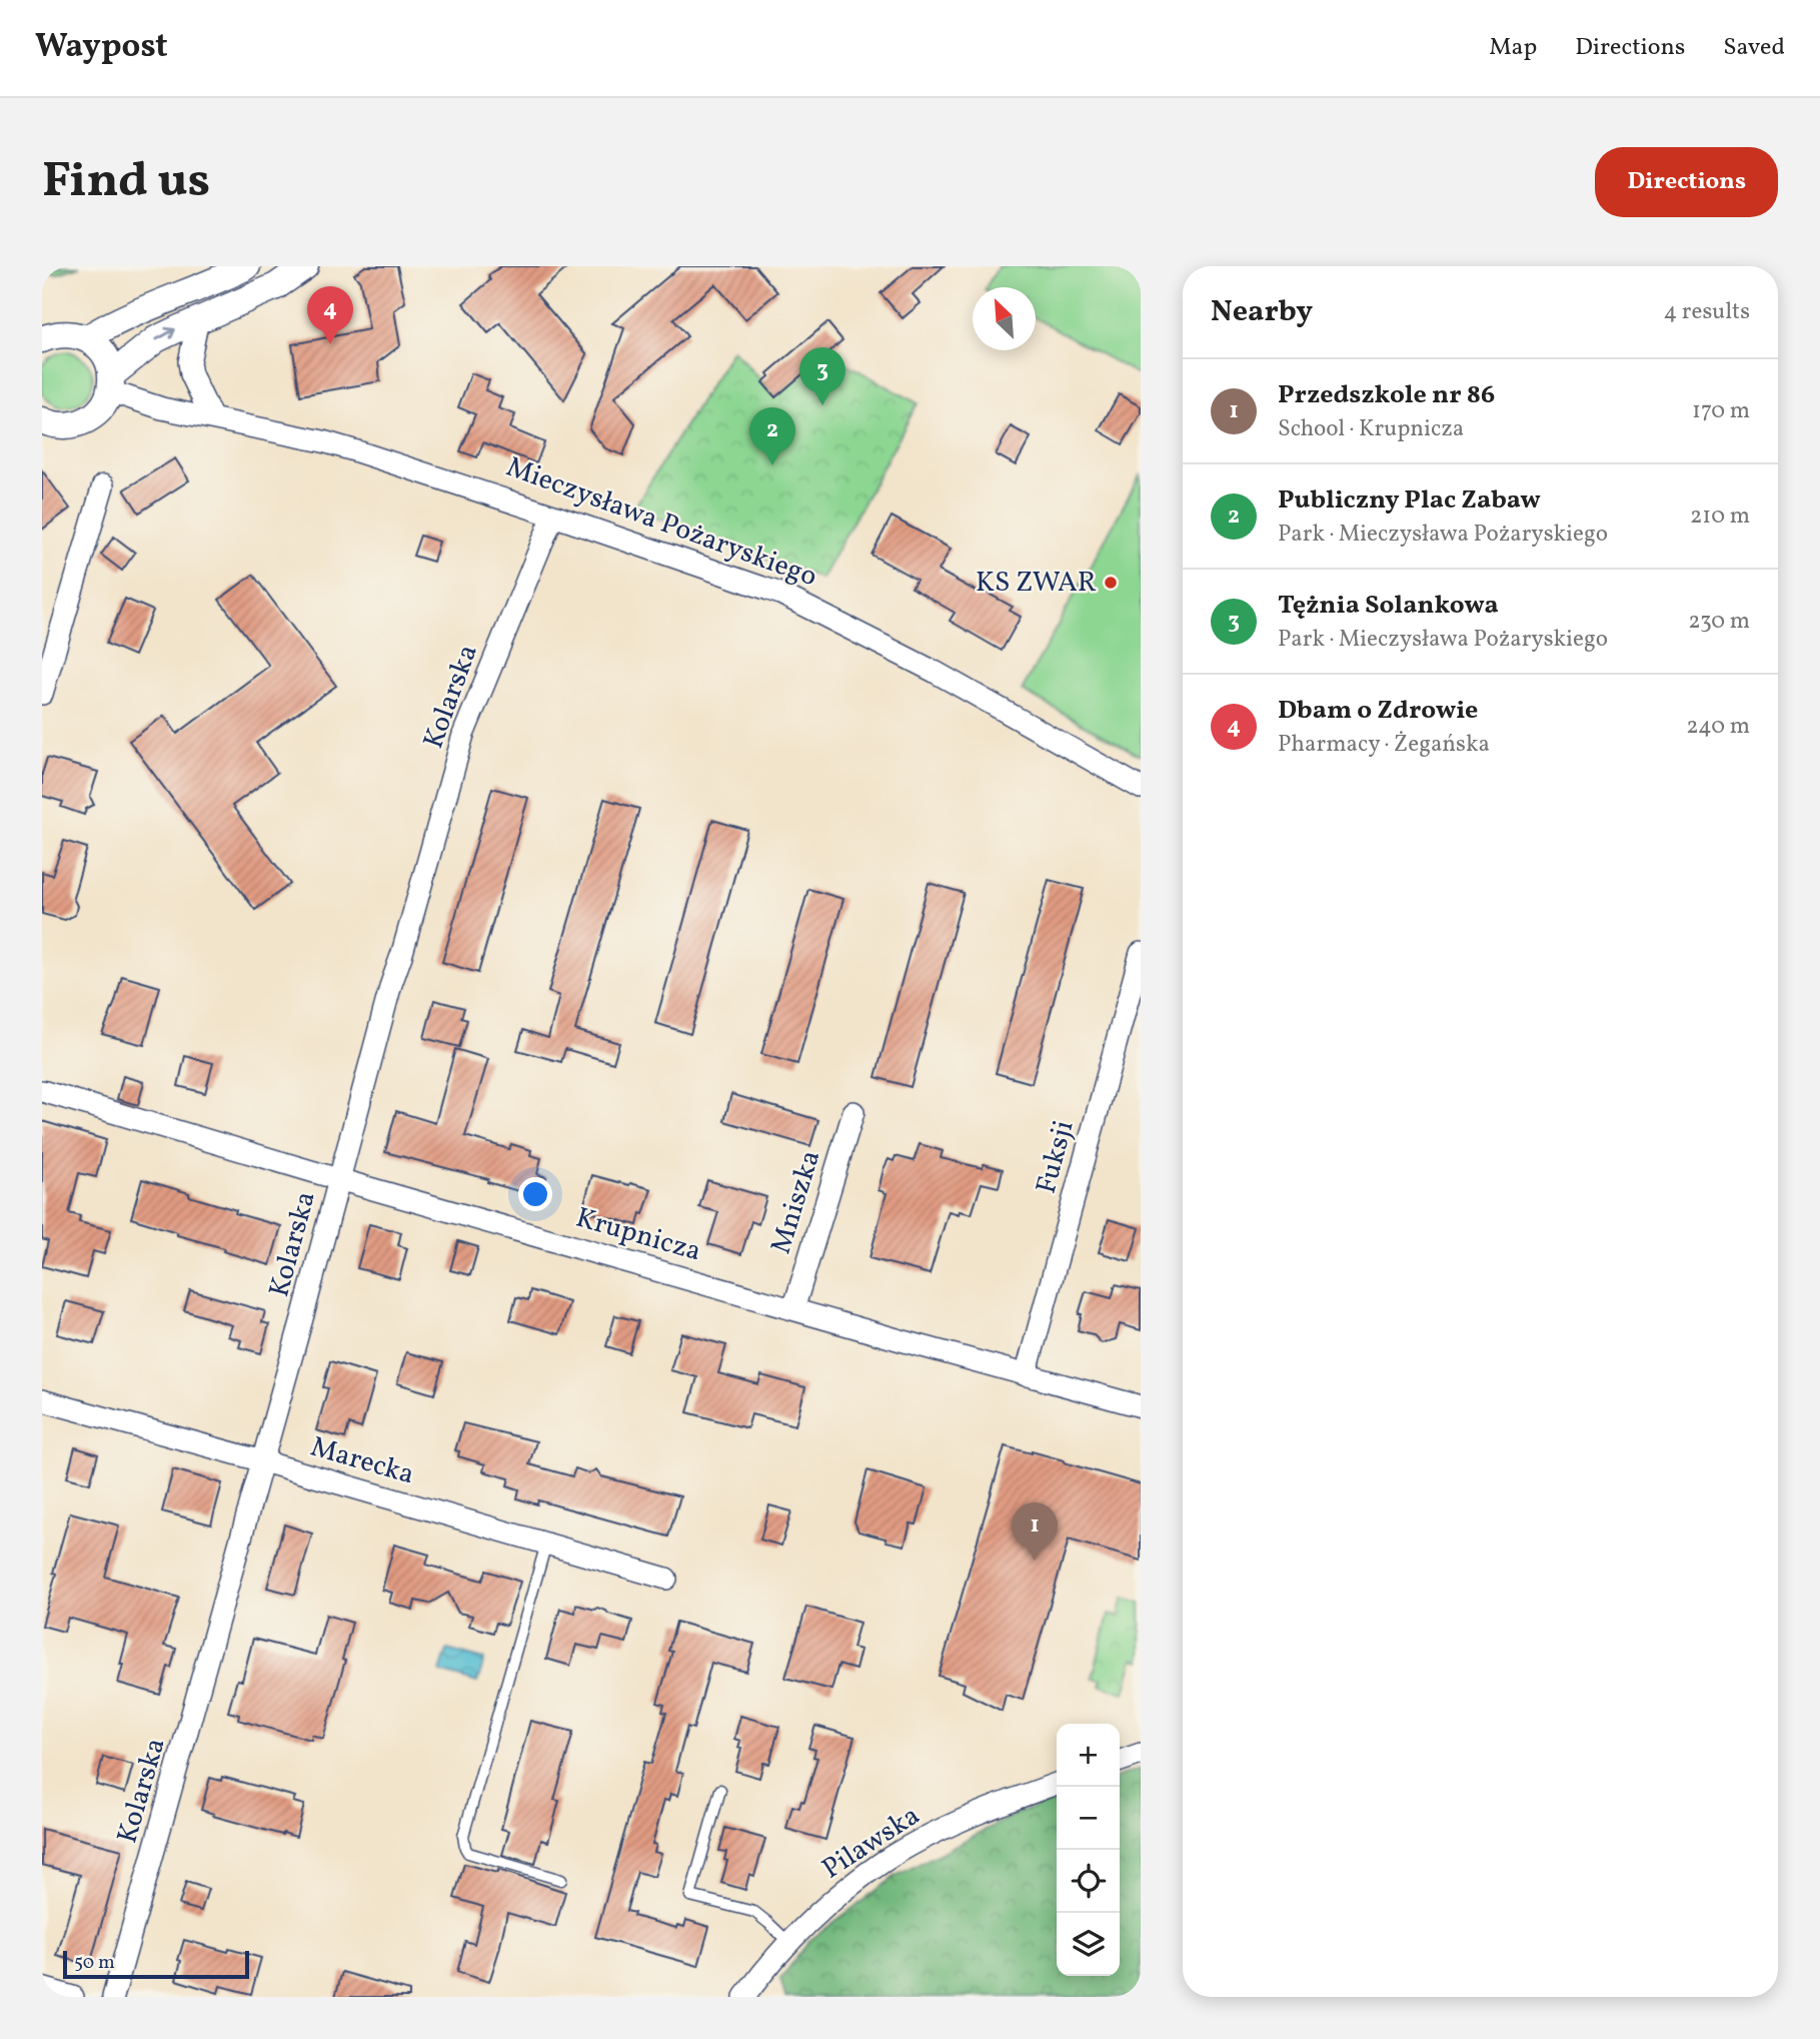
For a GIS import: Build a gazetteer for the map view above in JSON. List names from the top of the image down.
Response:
{
  "streets": {
    "street": [
      "Mieczysława Pożaryskiego",
      "Kolarska",
      "Fuksji",
      "Mniszka",
      "Krupnicza",
      "Marecka",
      "Pilawska"
    ]
  },
  "crossings": [
    ["Mieczysława Pożaryskiego", "Kolarska"],
    ["Kolarska", "Krupnicza"],
    ["Kolarska", "Marecka"],
    ["Fuksji", "Krupnicza"],
    ["Mniszka", "Krupnicza"]
  ],
  "places": ["KS ZWAR"],
  "scale_bar": "50 m",
  "north": "top left",
  "page": {
    "header": "Waypost",
    "nav": ["Map", "Directions", "Saved"],
    "buttons": "Directions",
    "title": "Find us",
    "heading": ["Nearby", "4 results"],
    "pins": [
      "4",
      "3",
      "2",
      "1"
    ],
    "list": [
      {
        "mark": "1",
        "name": "Przedszkole nr 86",
        "note": "School · Krupnicza",
        "value": "170 m"
      },
      {
        "mark": "2",
        "name": "Publiczny Plac Zabaw",
        "note": "Park · Mieczysława Pożaryskiego",
        "value": "210 m"
      },
      {
        "mark": "3",
        "name": "Tężnia Solankowa",
        "note": "Park · Mieczysława Pożaryskiego",
        "value": "230 m"
      },
      {
        "mark": "4",
        "name": "Dbam o Zdrowie",
        "note": "Pharmacy · Żegańska",
        "value": "240 m"
      }
    ],
    "map_buttons": ["+", "−"],
    "scale": "50 m"
  }
}
